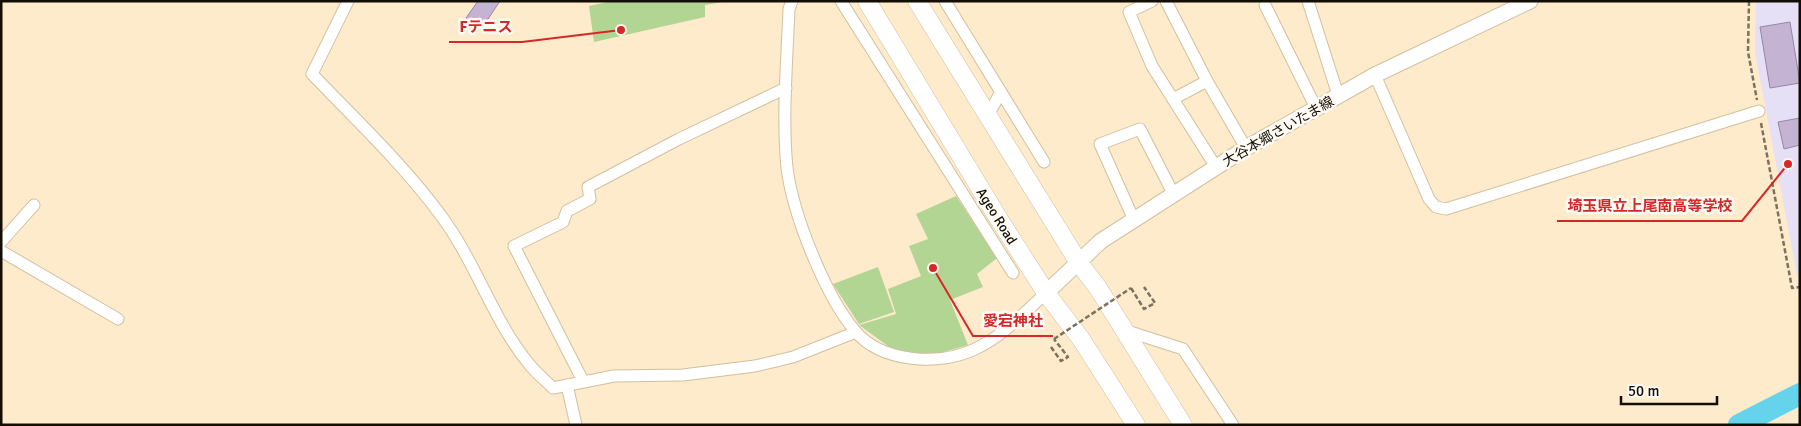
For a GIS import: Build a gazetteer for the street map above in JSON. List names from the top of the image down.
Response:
{
  "streets": {
    "highway": ["Ageo Road"],
    "main road": ["大谷本郷さいたま線"]
  },
  "crossings": [
    ["大谷本郷さいたま線", "Ageo Road"]
  ],
  "places": ["Fテニス", "埼玉県立上尾南高等学校", "愛宕神社"],
  "scale_bar": "50 m"
}
